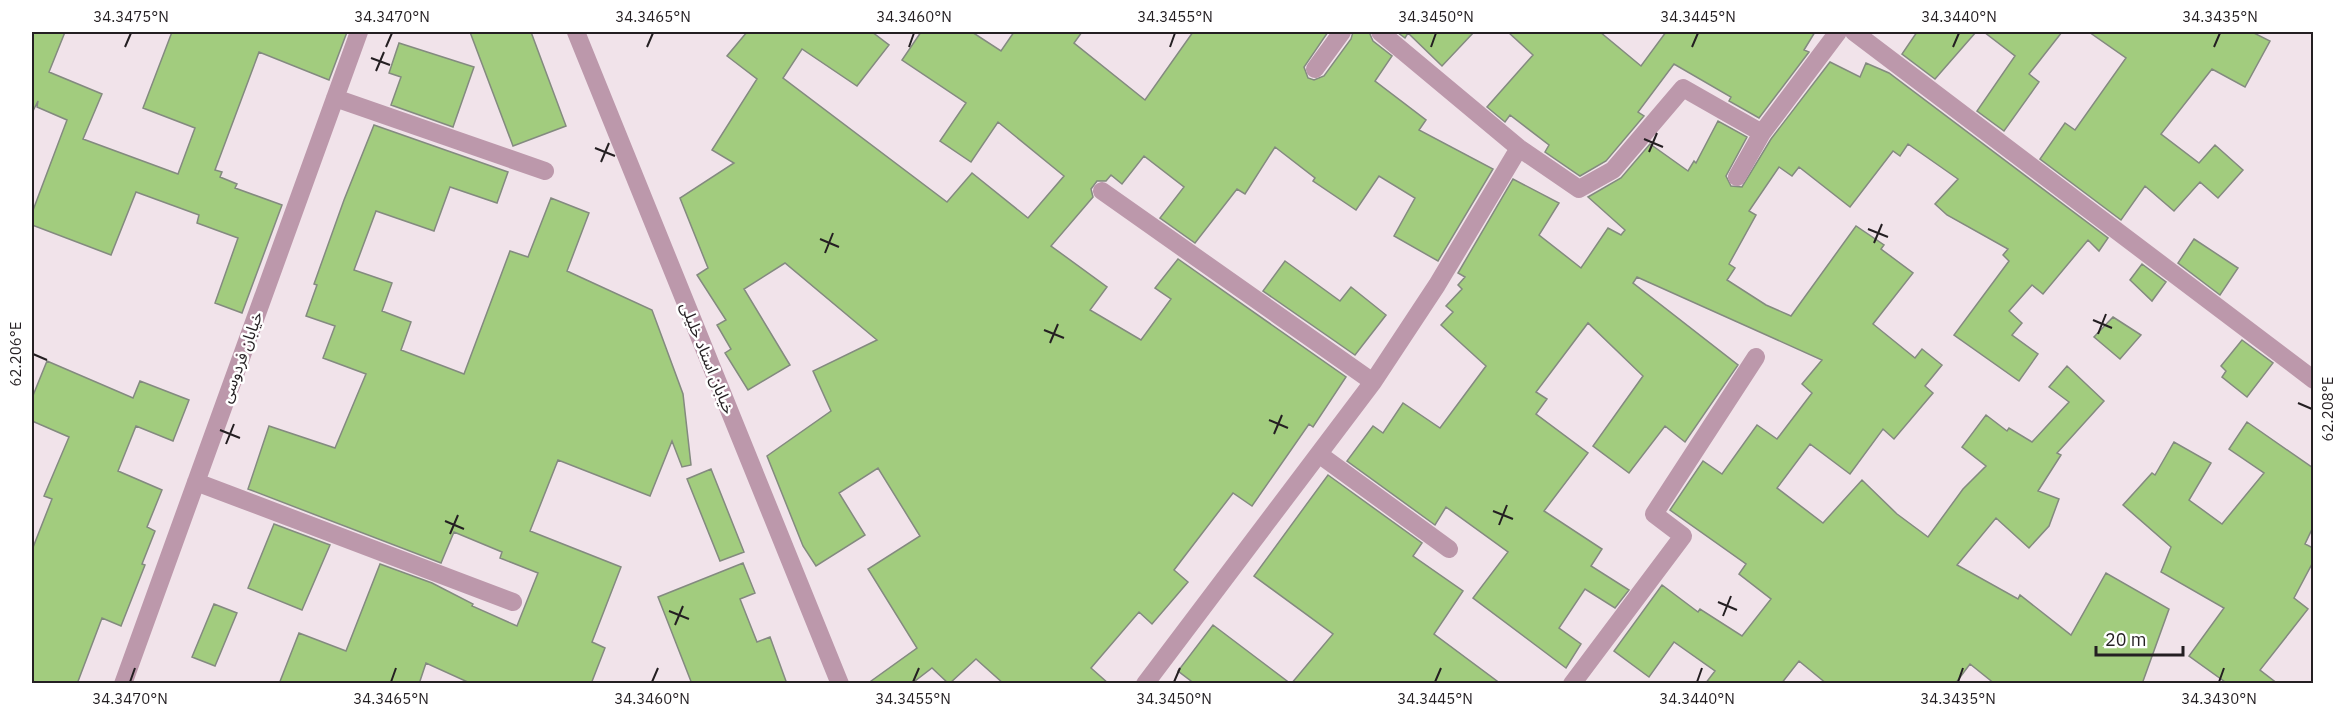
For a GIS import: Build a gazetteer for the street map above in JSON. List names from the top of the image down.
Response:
{
  "streets": {
    "street": ["خیابان فردوسی", "خیابان استاد خلیلی"]
  },
  "scale_bar": "20 m",
  "coordinates": [
    "34.3475°N",
    "34.3470°N",
    "34.3465°N",
    "34.3460°N",
    "34.3455°N",
    "34.3450°N",
    "34.3445°N",
    "34.3440°N",
    "34.3435°N",
    "62.206°E",
    "62.208°E",
    "34.3430°N"
  ]
}
